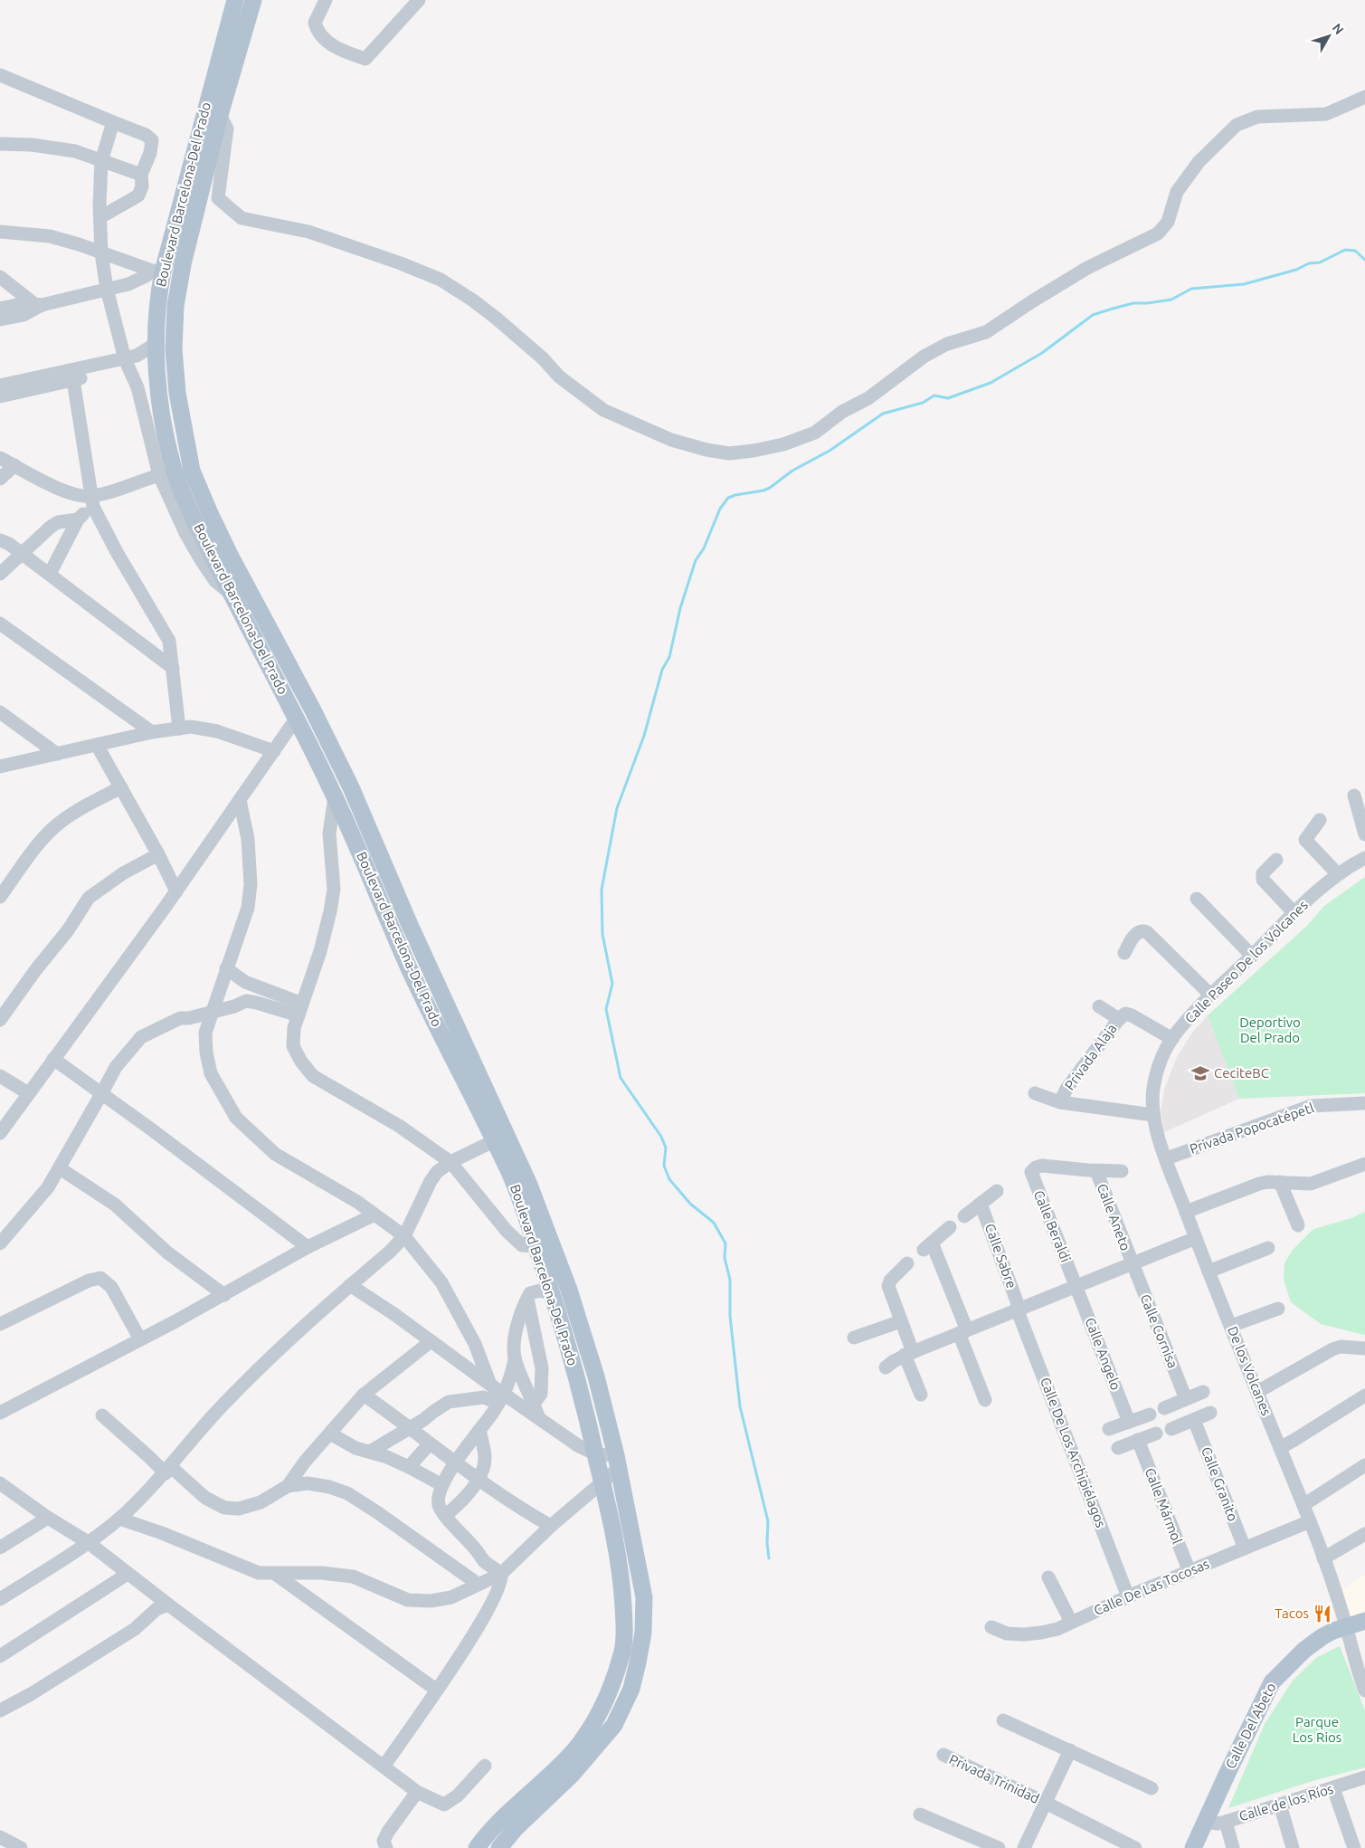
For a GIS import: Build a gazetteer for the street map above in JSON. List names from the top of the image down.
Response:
{
  "streets": {
    "main road": ["Boulevard Barcelona-Del Prado", "Calle Del Abeto"],
    "street": [
      "Calle Paseo De los Volcanes",
      "Privada Alaja",
      "Privada Popocatépetl",
      "Calle Aneto",
      "Calle Beraldi",
      "Calle Sabre",
      "Calle Cornisa",
      "Calle Angelo",
      "De los Volcanes",
      "Calle De Los Archipiélagos",
      "Calle Granito",
      "Calle Mármol",
      "Calle De Las Tocosas",
      "Privada Trinidad",
      "Calle de los Ríos"
    ]
  },
  "crossings": [
    ["Calle Paseo De los Volcanes", "De los Volcanes"],
    ["Privada Popocatépetl", "De los Volcanes"],
    ["Calle Aneto", "Calle Beraldi"],
    ["Calle Aneto", "Calle Cornisa"],
    ["Calle Beraldi", "Calle Angelo"],
    ["Calle Sabre", "Calle De Los Archipiélagos"],
    ["De los Volcanes", "Calle De Las Tocosas"],
    ["De los Volcanes", "Calle Del Abeto"],
    ["Calle De Los Archipiélagos", "Calle De Las Tocosas"],
    ["Calle Granito", "Calle De Las Tocosas"],
    ["Calle Mármol", "Calle De Las Tocosas"],
    ["Calle Del Abeto", "Calle de los Ríos"]
  ],
  "parks": ["Deportivo Del Prado", "Parque Los Rios"],
  "places": {
    "school or university": ["CeciteBC"],
    "restaurant": ["Tacos"]
  },
  "north": "top right"
}
